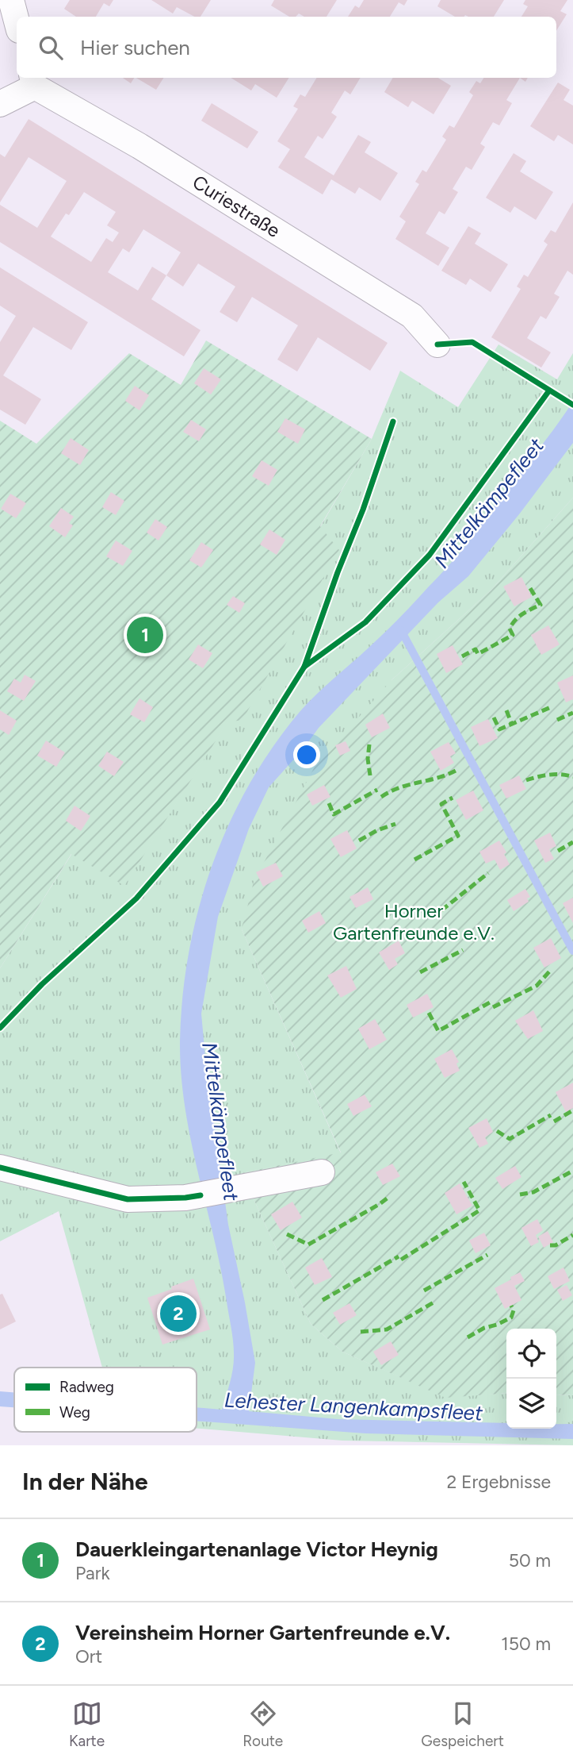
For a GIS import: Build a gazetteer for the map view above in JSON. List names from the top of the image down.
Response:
{
  "streets": {
    "street": ["Curiestraße"]
  },
  "water": ["Mittelkämpefleet", "Lehester Langenkampsfleet"],
  "parks": ["Horner Gartenfreunde e.V."],
  "legend": ["Radweg", "Weg"],
  "page": {
    "search": "Hier suchen",
    "pins": ["1", "2"],
    "heading": ["In der Nähe", "2 Ergebnisse"],
    "list": [
      {
        "mark": "1",
        "name": "Dauerkleingartenanlage Victor Heynig",
        "note": "Park",
        "value": "50 m"
      },
      {
        "mark": "2",
        "name": "Vereinsheim Horner Gartenfreunde e.V.",
        "note": "Ort",
        "value": "150 m"
      }
    ],
    "nav": ["Karte", "Route", "Gespeichert"]
  }
}
